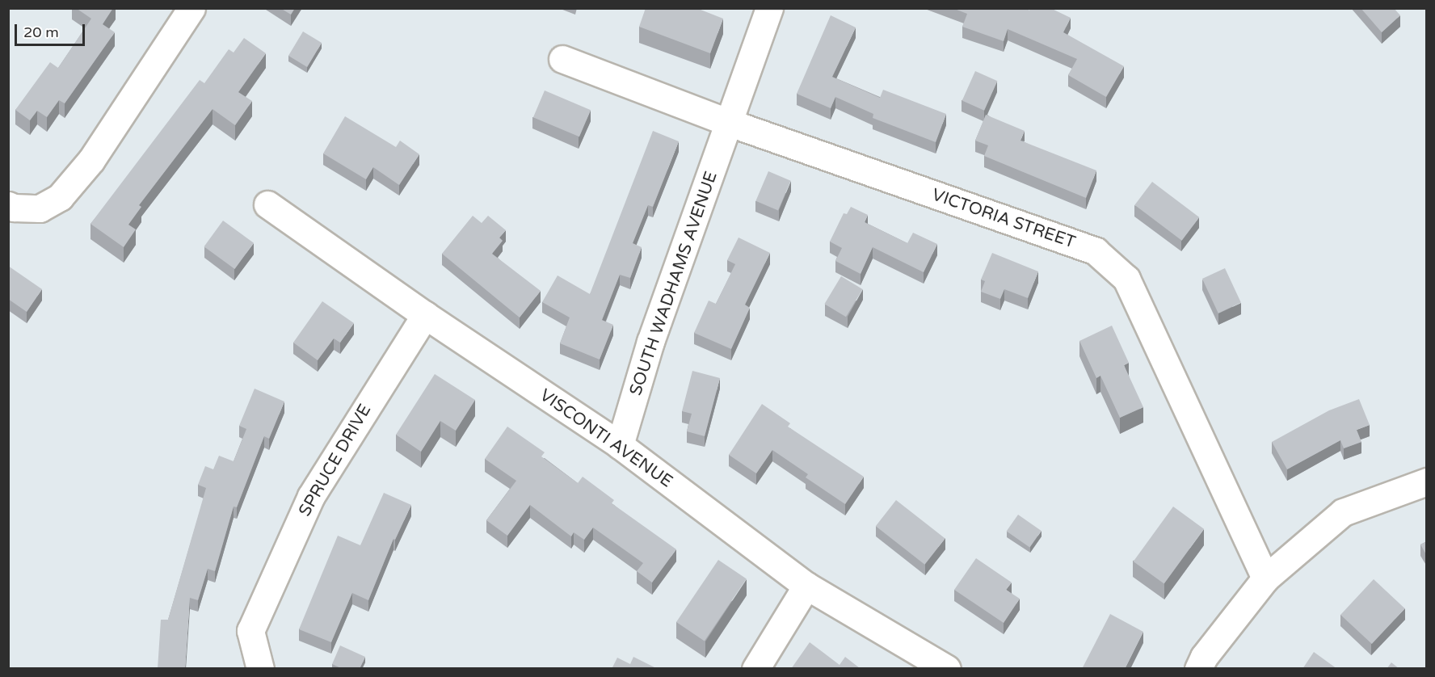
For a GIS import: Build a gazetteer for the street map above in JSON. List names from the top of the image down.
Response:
{
  "streets": {
    "street": [
      "VICTORIA STREET",
      "SOUTH WADHAMS AVENUE",
      "VISCONTI AVENUE",
      "SPRUCE DRIVE"
    ]
  },
  "crossings": [
    ["VICTORIA STREET", "SOUTH WADHAMS AVENUE"],
    ["SOUTH WADHAMS AVENUE", "VISCONTI AVENUE"],
    ["VISCONTI AVENUE", "SPRUCE DRIVE"]
  ],
  "scale_bar": "20 m"
}
